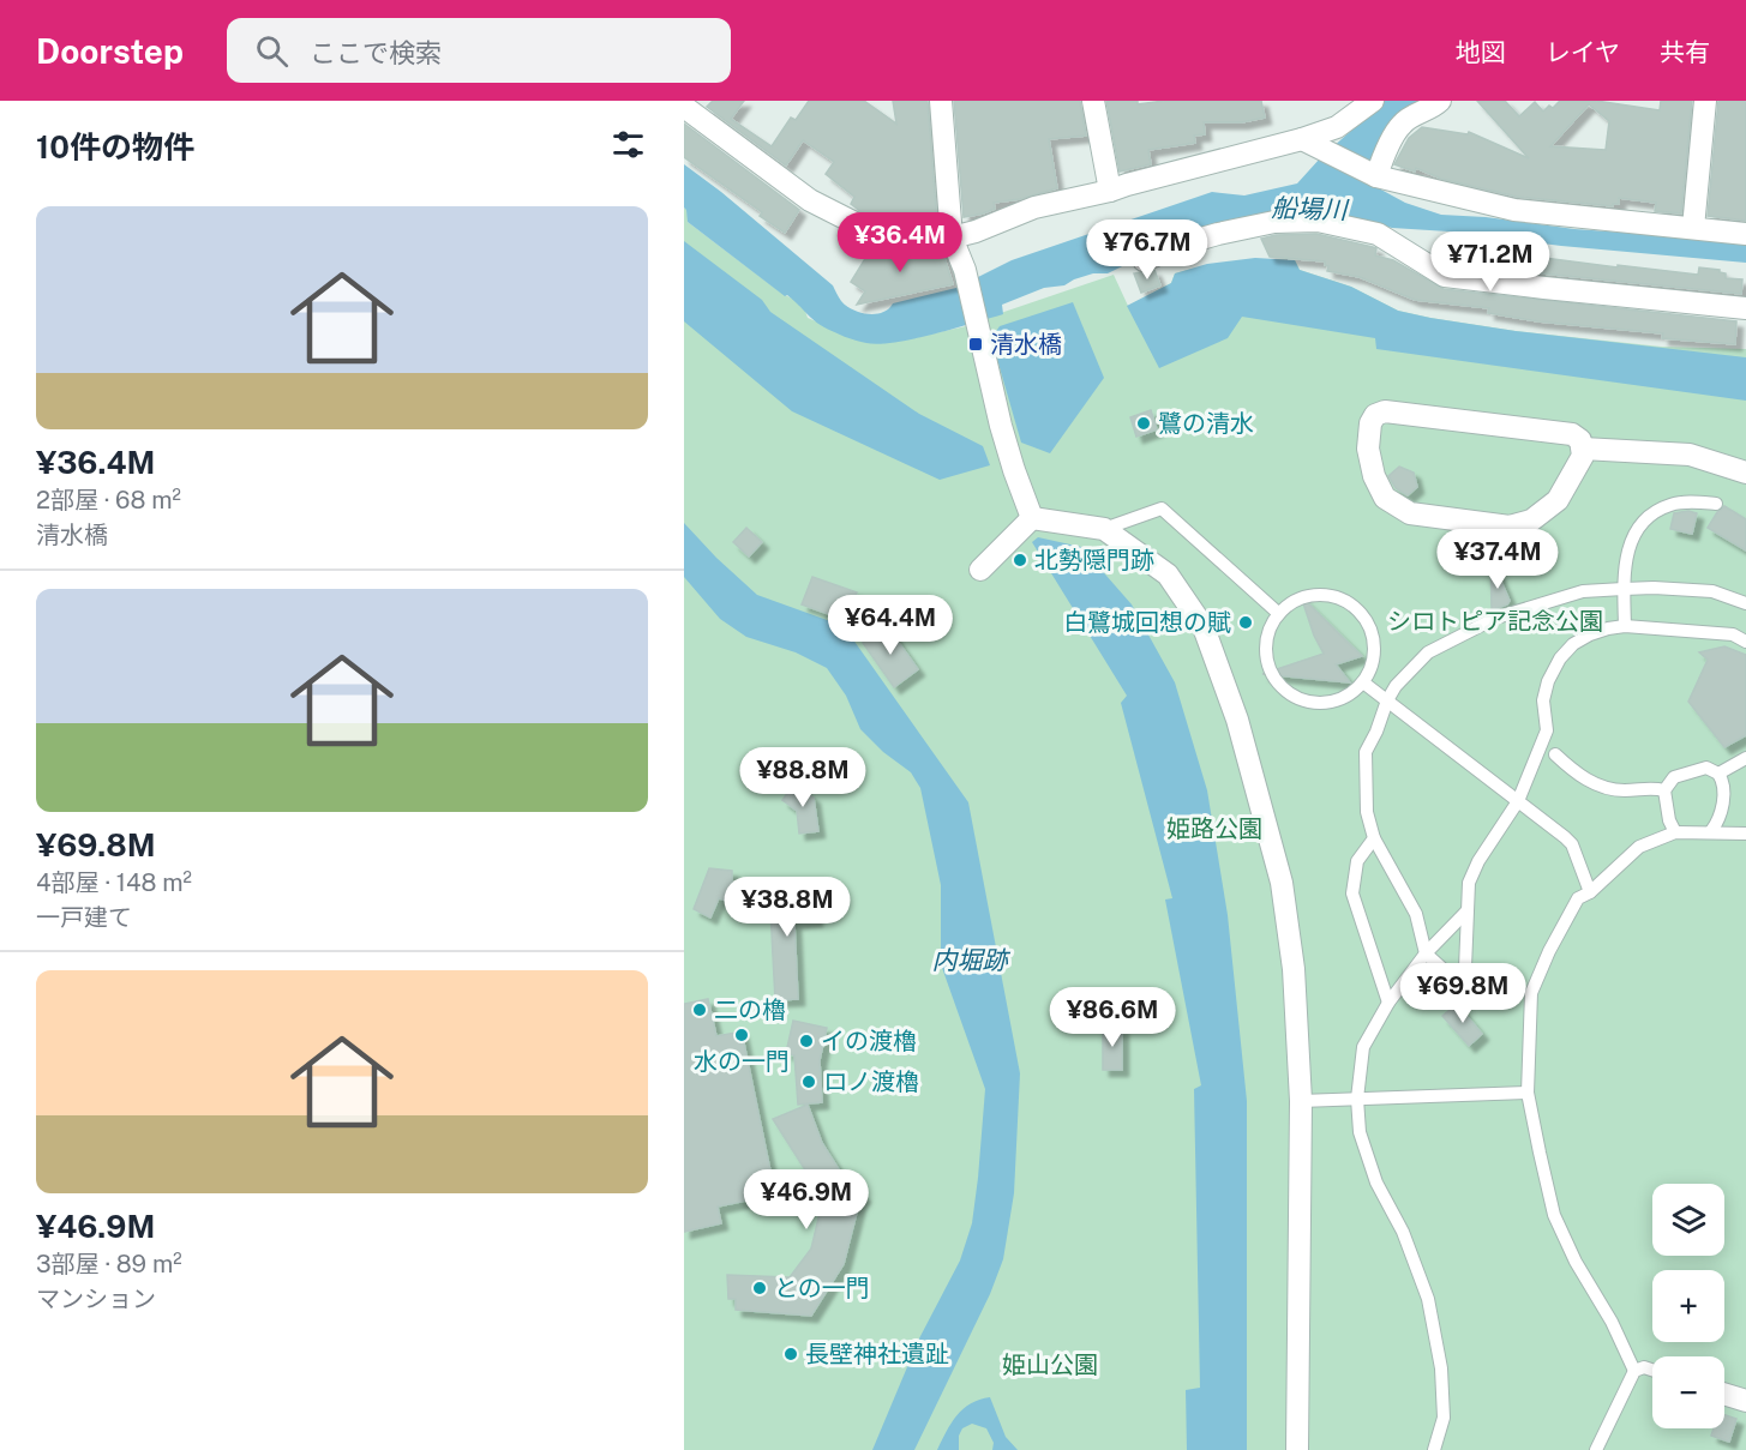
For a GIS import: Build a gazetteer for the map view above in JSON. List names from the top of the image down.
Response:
{
  "water": ["船場川", "内堀跡"],
  "parks": ["シロトピア記念公園", "姫路公園", "姫山公園"],
  "places": {
    "transit": ["清水橋"],
    "other": [
      "鷺の清水",
      "北勢隠門跡",
      "白鷺城回想の賦",
      "二の櫓",
      "水の一門",
      "イの渡櫓",
      "ロノ渡櫓",
      "との一門",
      "長壁神社遺趾"
    ]
  },
  "page": {
    "header": "Doorstep",
    "search": "ここで検索",
    "nav": ["地図", "レイヤ", "共有"],
    "heading": "10件の物件",
    "list": [
      {
        "name": "¥36.4M",
        "note": "2部屋 · 68 m² · 清水橋"
      },
      {
        "name": "¥69.8M",
        "note": "4部屋 · 148 m² · 一戸建て"
      },
      {
        "name": "¥46.9M",
        "note": "3部屋 · 89 m² · マンション"
      }
    ],
    "price": [
      "¥36.4M",
      "¥76.7M",
      "¥71.2M",
      "¥37.4M",
      "¥64.4M",
      "¥88.8M",
      "¥38.8M",
      "¥69.8M",
      "¥86.6M",
      "¥46.9M"
    ],
    "map_buttons": ["+", "−"]
  }
}
